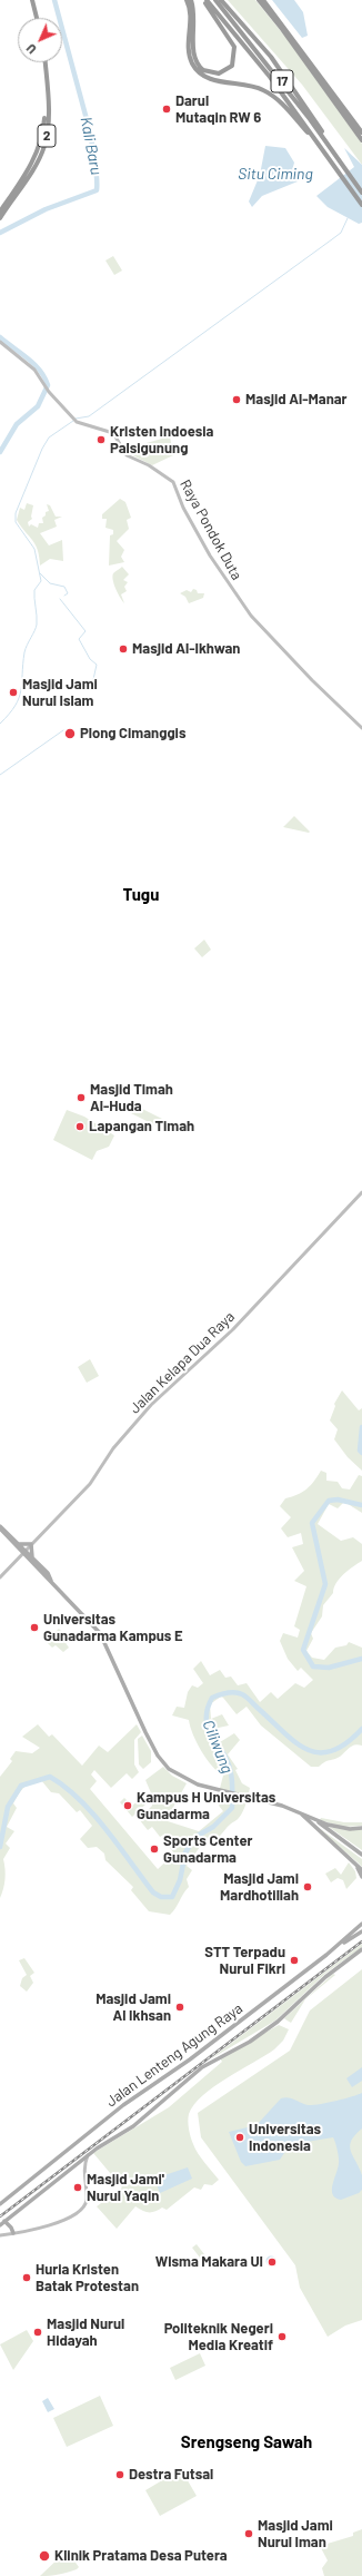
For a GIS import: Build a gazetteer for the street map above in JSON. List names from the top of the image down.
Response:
{
  "streets": {
    "highway": ["17", "2"],
    "main road": ["Raya Pondok Duta", "Jalan Kelapa Dua Raya", "Jalan Lenteng Agung Raya"]
  },
  "districts": ["Tugu", "Srengseng Sawah"],
  "water": ["Kali Baru", "Situ Ciming", "Ciliwung"],
  "places": [
    "Darul Mutaqin RW 6",
    "Masjid Al-Manar",
    "Kristen Indoesia Palsigunung",
    "Masjid Al-Ikhwan",
    "Masjid Jami Nurul Islam",
    "Plong Cimanggis",
    "Masjid Timah Al-Huda",
    "Lapangan Timah",
    "Universitas Gunadarma Kampus E",
    "Kampus H Universitas Gunadarma",
    "Sports Center Gunadarma",
    "Masjid Jami Mardhotillah",
    "STT Terpadu Nurul Fikri",
    "Masjid Jami Al Ikhsan",
    "Universitas Indonesia",
    "Masjid Jami' Nurul Yaqin",
    "Wisma Makara UI",
    "Huria Kristen Batak Protestan",
    "Masjid Nurul Hidayah",
    "Politeknik Negeri Media Kreatif",
    "Destra Futsal",
    "Masjid Jami Nurul Iman",
    "Klinik Pratama Desa Putera"
  ],
  "north": "bottom left"
}
